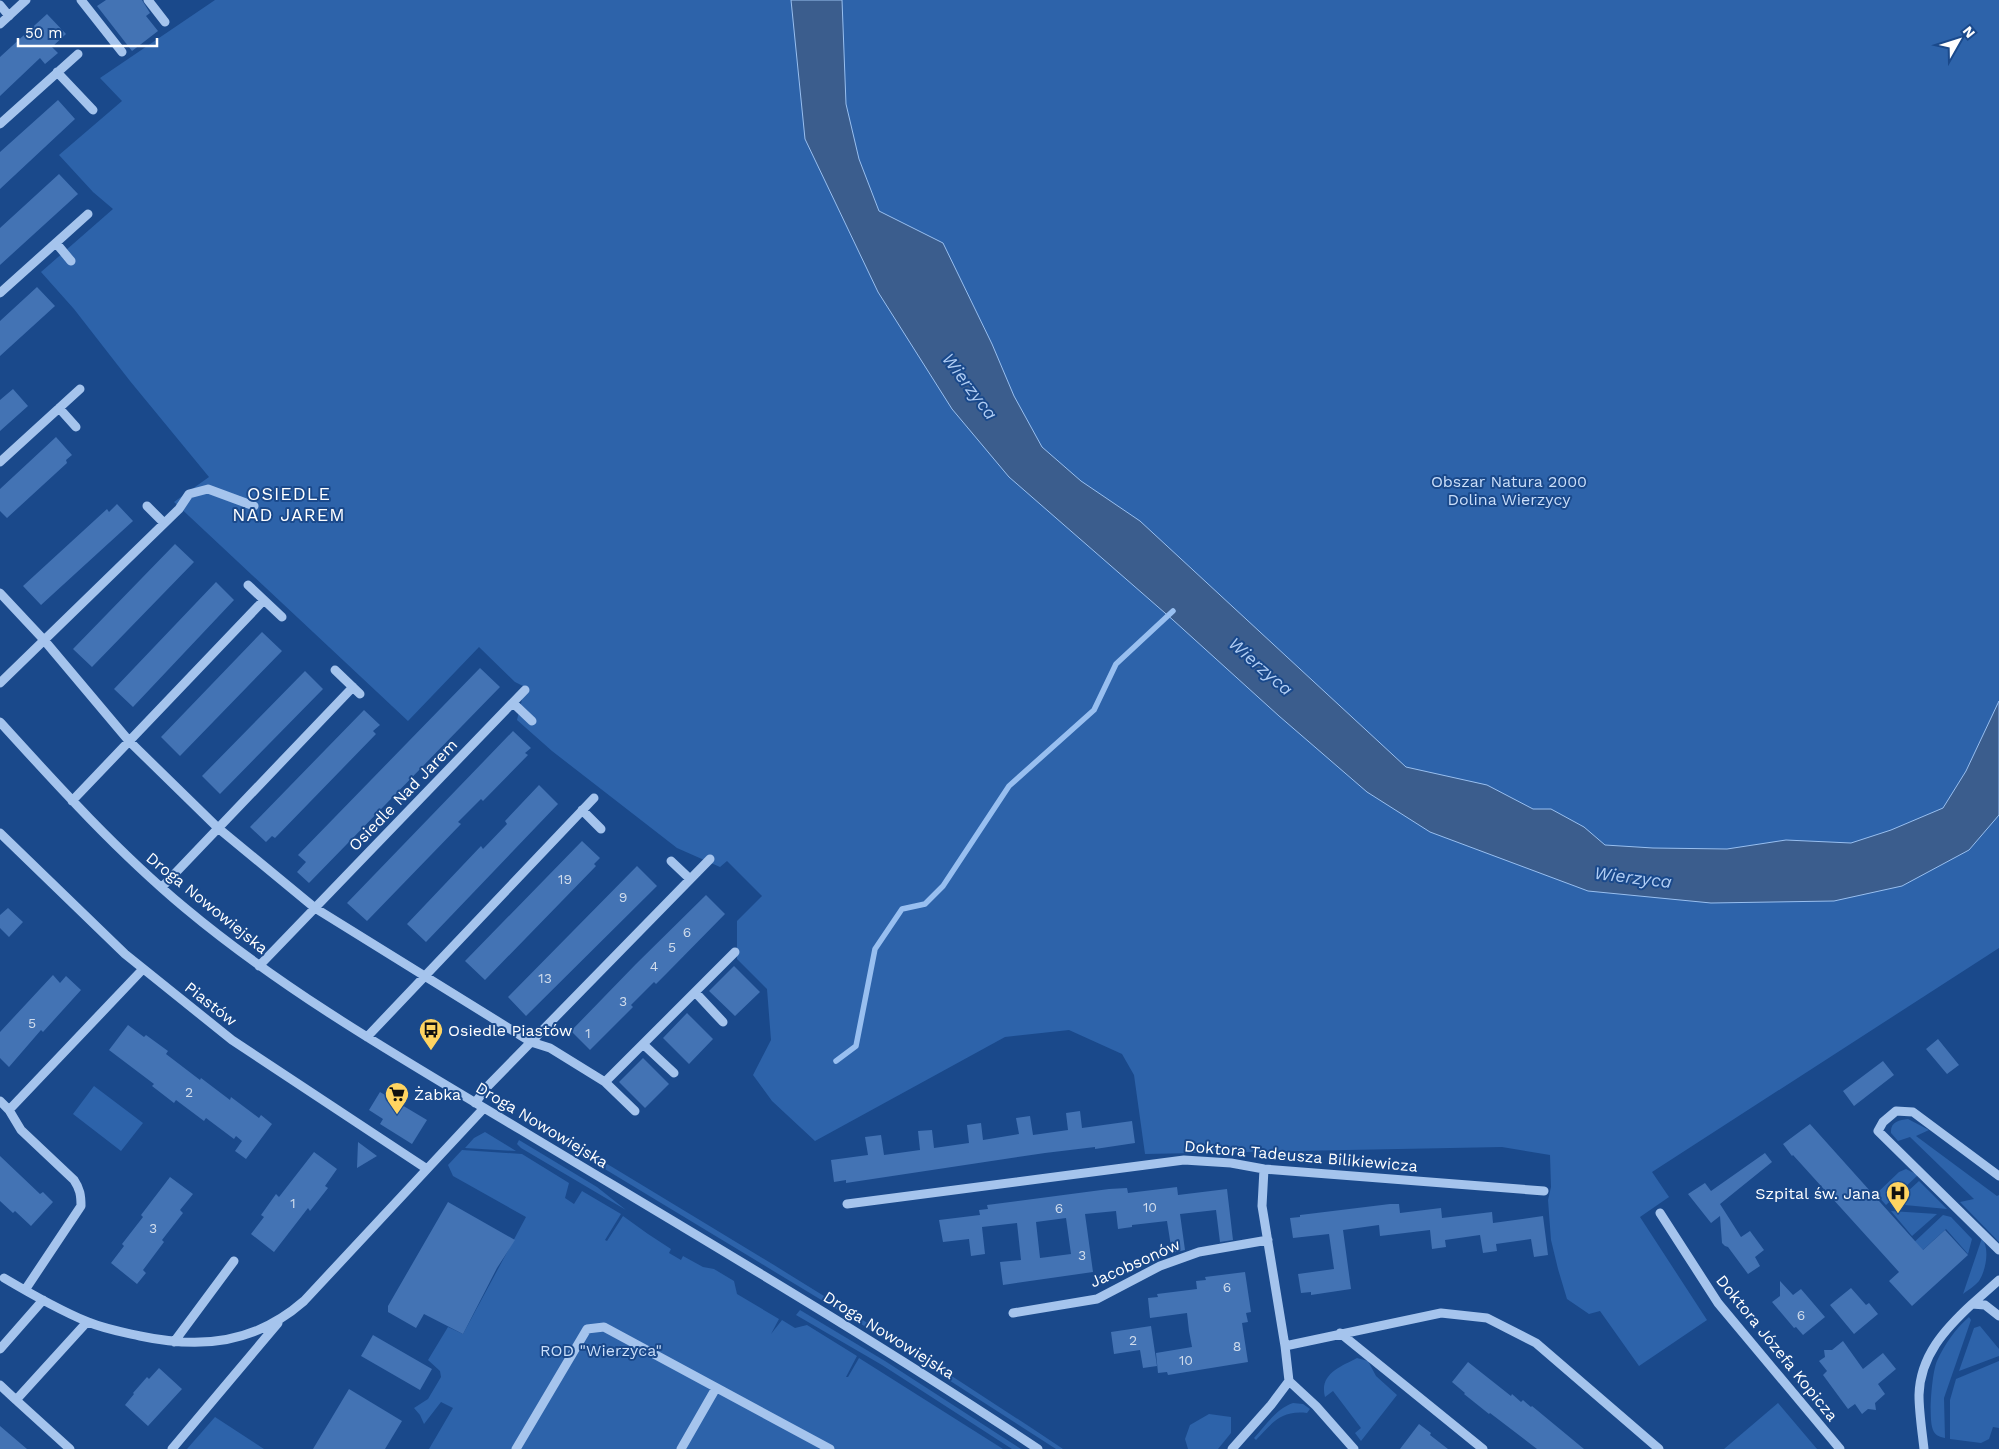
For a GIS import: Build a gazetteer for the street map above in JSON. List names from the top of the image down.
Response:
{
  "streets": {
    "street": [
      "Osiedle Nad Jarem",
      "Droga Nowowiejska",
      "Piastów",
      "Doktora Tadeusza Bilikiewicza",
      "Jacobsonów",
      "Doktora Józefa Kopicza"
    ]
  },
  "crossings": [
    ["Osiedle Nad Jarem", "Droga Nowowiejska"]
  ],
  "districts": ["OSIEDLE NAD JAREM"],
  "water": ["Wierzyca"],
  "parks": ["Obszar Natura 2000 Dolina Wierzycy", "ROD \"Wierzyca\""],
  "places": {
    "bus stop": ["Osiedle Piastów"],
    "supermarket": ["Żabka"],
    "hospital": ["Szpital św. Jana"]
  },
  "house_numbers": [
    "19",
    "9",
    "6",
    "5",
    "4",
    "13",
    "3",
    "5",
    "1",
    "2",
    "1",
    "10",
    "6",
    "3",
    "3",
    "6",
    "6",
    "2",
    "8",
    "10"
  ],
  "scale_bar": "50 m",
  "north": "top right"
}
